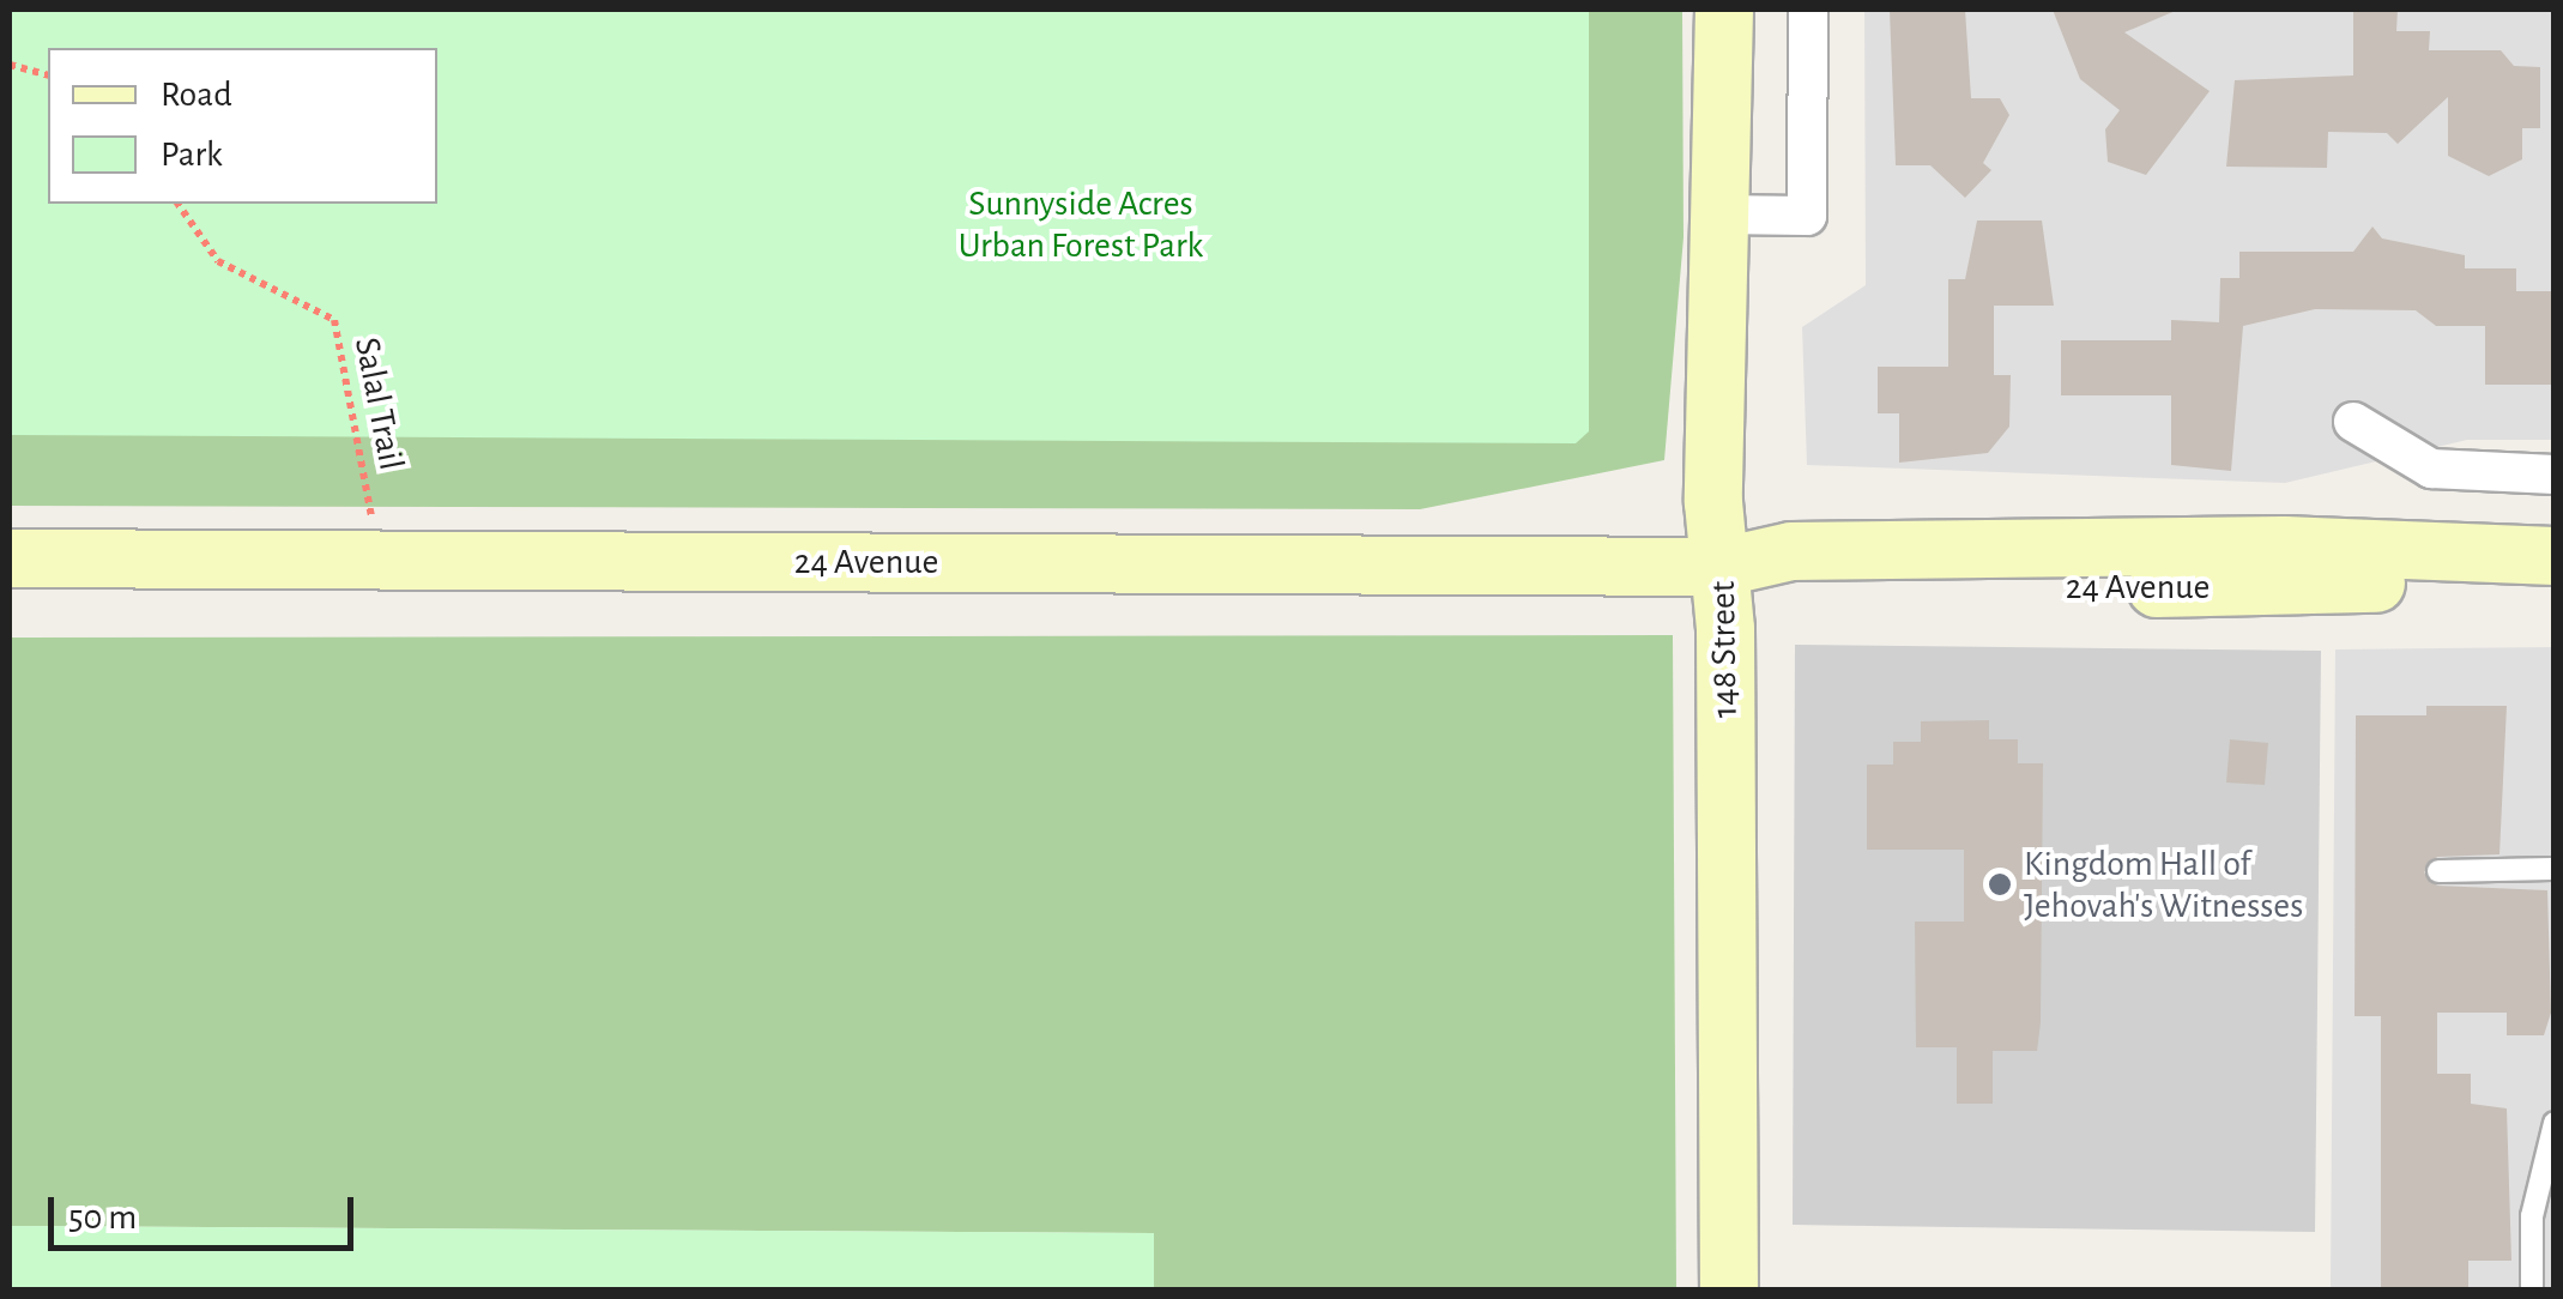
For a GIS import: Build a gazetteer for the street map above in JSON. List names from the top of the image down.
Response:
{
  "streets": {
    "main road": ["24 Avenue", "148 Street"],
    "path": ["Salal Trail"]
  },
  "crossings": [
    ["Salal Trail", "24 Avenue"],
    ["24 Avenue", "148 Street"]
  ],
  "parks": ["Sunnyside Acres Urban Forest Park"],
  "places": ["Kingdom Hall of Jehovah's Witnesses"],
  "legend": ["Road", "Park"],
  "scale_bar": "50 m"
}
